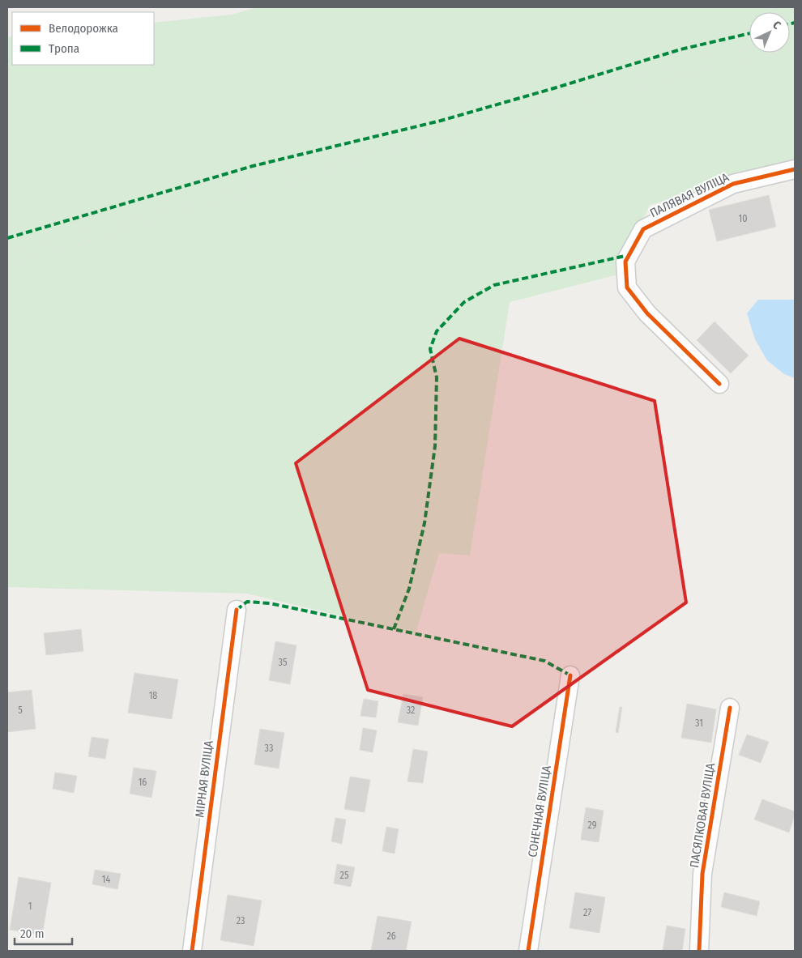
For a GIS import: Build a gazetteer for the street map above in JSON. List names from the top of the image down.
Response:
{
  "streets": {
    "street": [
      "ПАЛЯВАЯ ВУЛІЦА",
      "МІРНАЯ ВУЛІЦА",
      "СОНЕЧНАЯ ВУЛІЦА",
      "ПАСЯЛКОВАЯ ВУЛІЦА"
    ]
  },
  "house_numbers": [
    "10",
    "35",
    "18",
    "5",
    "32",
    "31",
    "33",
    "16",
    "29",
    "25",
    "14",
    "1",
    "27",
    "23",
    "26"
  ],
  "legend": ["Велодорожка", "Тропа"],
  "scale_bar": "20 m",
  "north": "top right"
}
